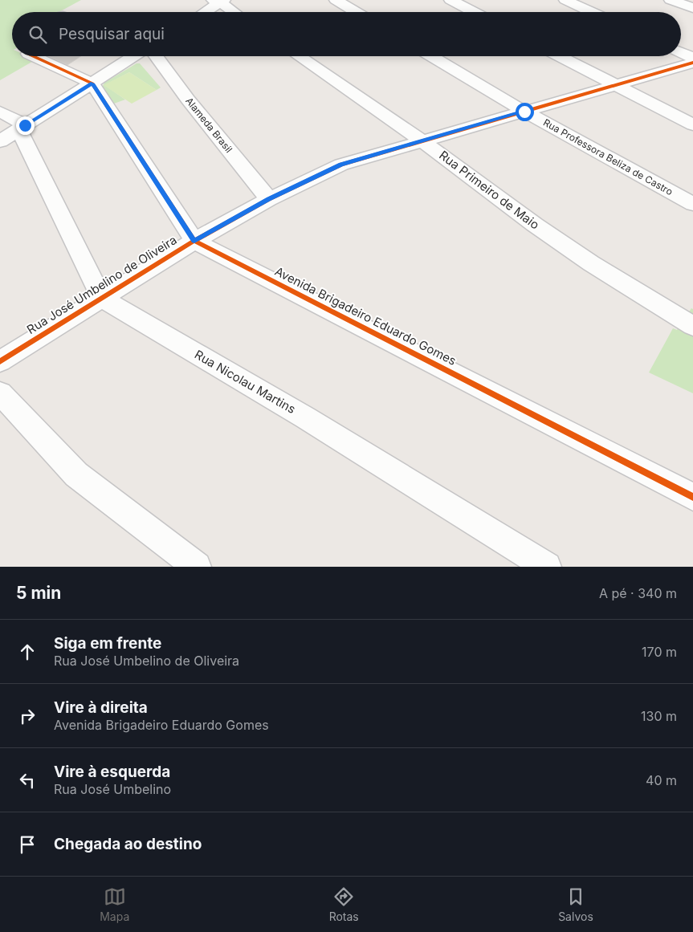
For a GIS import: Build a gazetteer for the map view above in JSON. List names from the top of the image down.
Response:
{
  "streets": {
    "street": [
      "Alameda Brasil",
      "Rua Professora Beliza de Castro",
      "Rua Primeiro de Maio",
      "Rua José Umbelino de Oliveira",
      "Avenida Brigadeiro Eduardo Gomes",
      "Rua Nicolau Martins"
    ]
  },
  "crossings": [
    ["Alameda Brasil", "Rua José Umbelino de Oliveira"],
    ["Rua Professora Beliza de Castro", "Rua José Umbelino de Oliveira"],
    ["Rua Primeiro de Maio", "Rua José Umbelino de Oliveira"],
    ["Rua José Umbelino de Oliveira", "Avenida Brigadeiro Eduardo Gomes"],
    ["Rua José Umbelino de Oliveira", "Rua Nicolau Martins"]
  ],
  "page": {
    "search": "Pesquisar aqui",
    "heading": ["5 min", "A pé · 340 m"],
    "list": [
      ["Siga em frente", "Rua José Umbelino de Oliveira", "170 m"],
      ["Vire à direita", "Avenida Brigadeiro Eduardo Gomes", "130 m"],
      ["Vire à esquerda", "Rua José Umbelino", "40 m"],
      "Chegada ao destino"
    ],
    "nav": ["Mapa", "Rotas", "Salvos"]
  }
}
